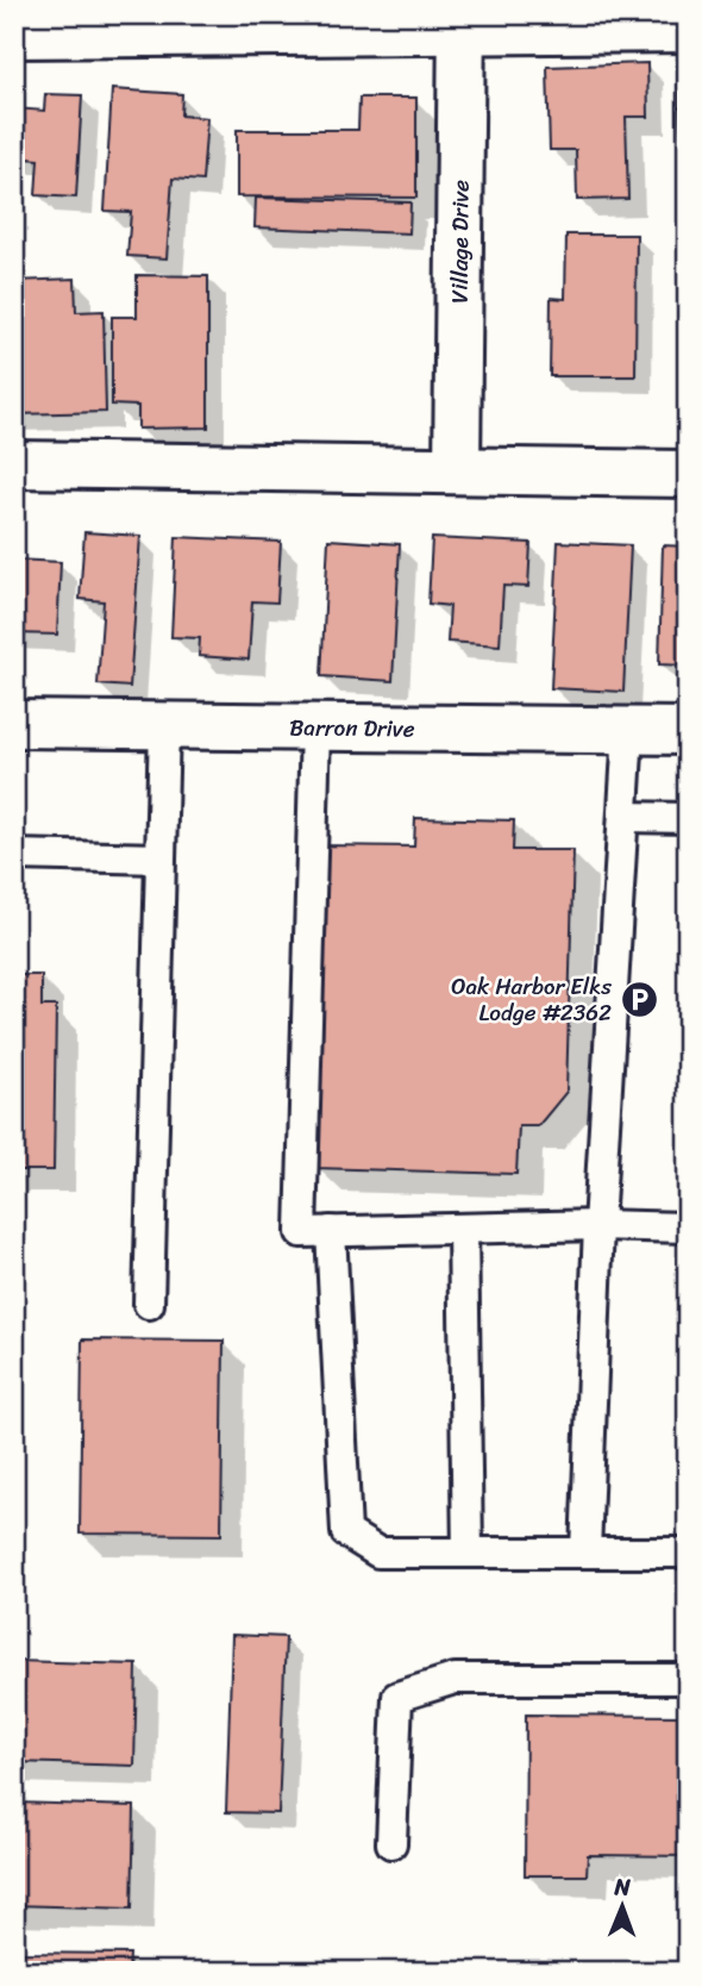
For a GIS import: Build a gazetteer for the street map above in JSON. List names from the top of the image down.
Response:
{
  "streets": {
    "street": ["Village Drive", "Barron Drive"]
  },
  "places": {
    "parking": ["Oak Harbor Elks Lodge #2362"]
  },
  "north": "top"
}
